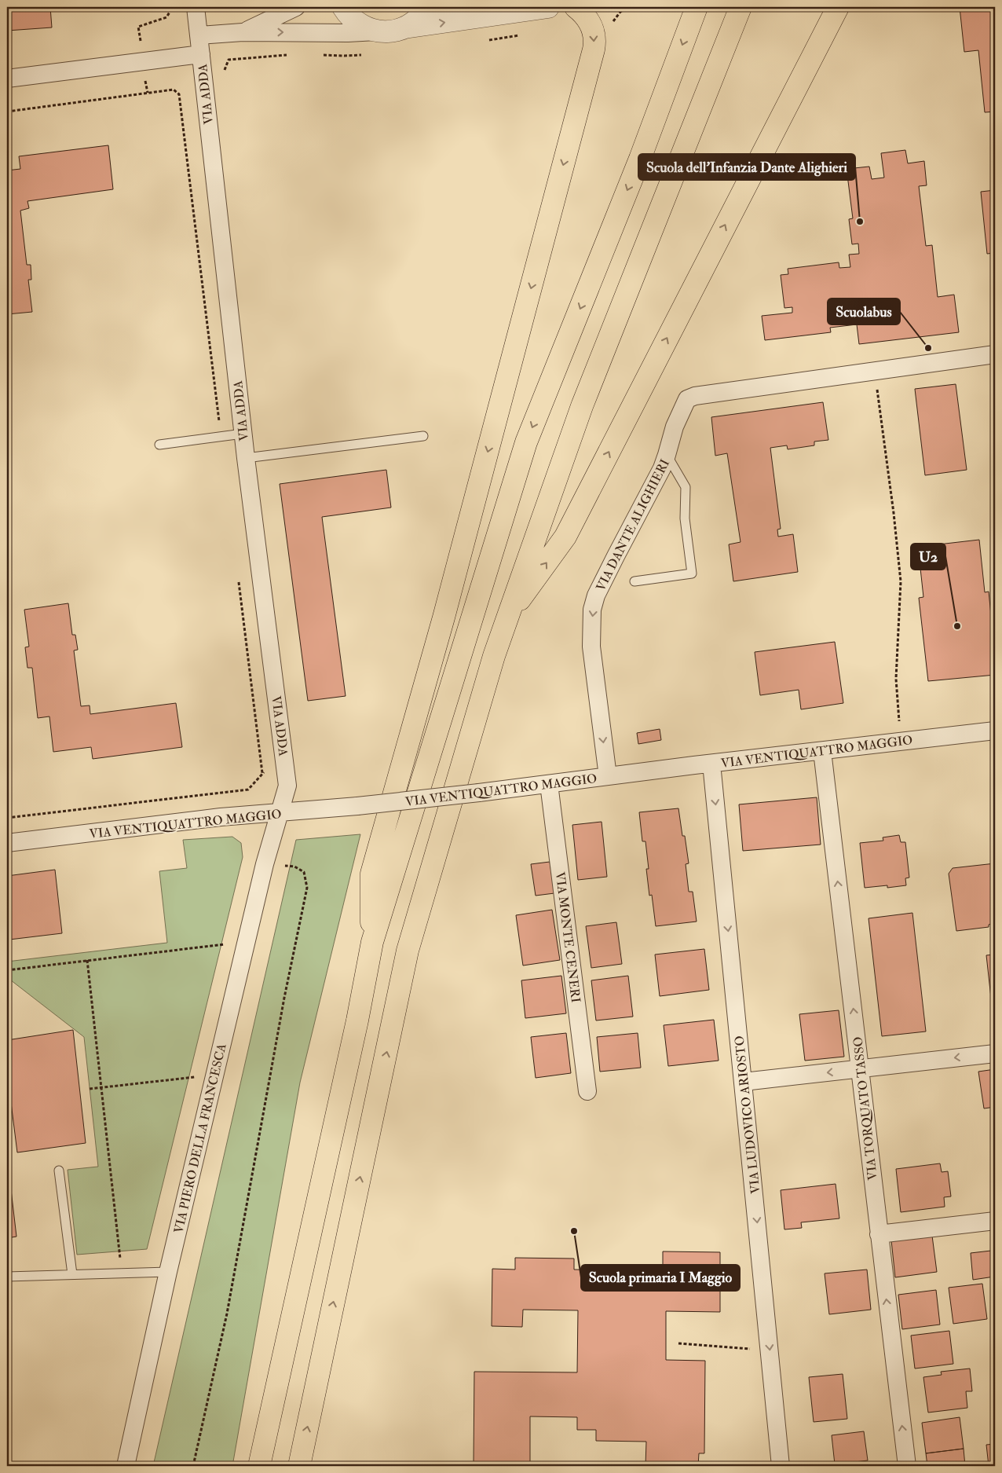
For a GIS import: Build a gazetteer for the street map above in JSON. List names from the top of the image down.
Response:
{
  "streets": {
    "street": [
      "VIA ADDA",
      "VIA DANTE ALIGHIERI",
      "VIA VENTIQUATTRO MAGGIO",
      "VIA MONTE CENERI",
      "VIA TORQUATO TASSO",
      "VIA LUDOVICO ARIOSTO",
      "VIA PIERO DELLA FRANCESCA"
    ]
  },
  "crossings": [
    ["VIA ADDA", "VIA VENTIQUATTRO MAGGIO"],
    ["VIA ADDA", "VIA PIERO DELLA FRANCESCA"],
    ["VIA DANTE ALIGHIERI", "VIA VENTIQUATTRO MAGGIO"],
    ["VIA VENTIQUATTRO MAGGIO", "VIA MONTE CENERI"],
    ["VIA VENTIQUATTRO MAGGIO", "VIA TORQUATO TASSO"],
    ["VIA VENTIQUATTRO MAGGIO", "VIA LUDOVICO ARIOSTO"],
    ["VIA VENTIQUATTRO MAGGIO", "VIA PIERO DELLA FRANCESCA"]
  ],
  "one_way": ["VIA DANTE ALIGHIERI", "VIA TORQUATO TASSO", "VIA LUDOVICO ARIOSTO"],
  "places": [
    "Scuola dell'Infanzia Dante Alighieri",
    "Scuolabus",
    "U2",
    "Scuola primaria I Maggio"
  ]
}
